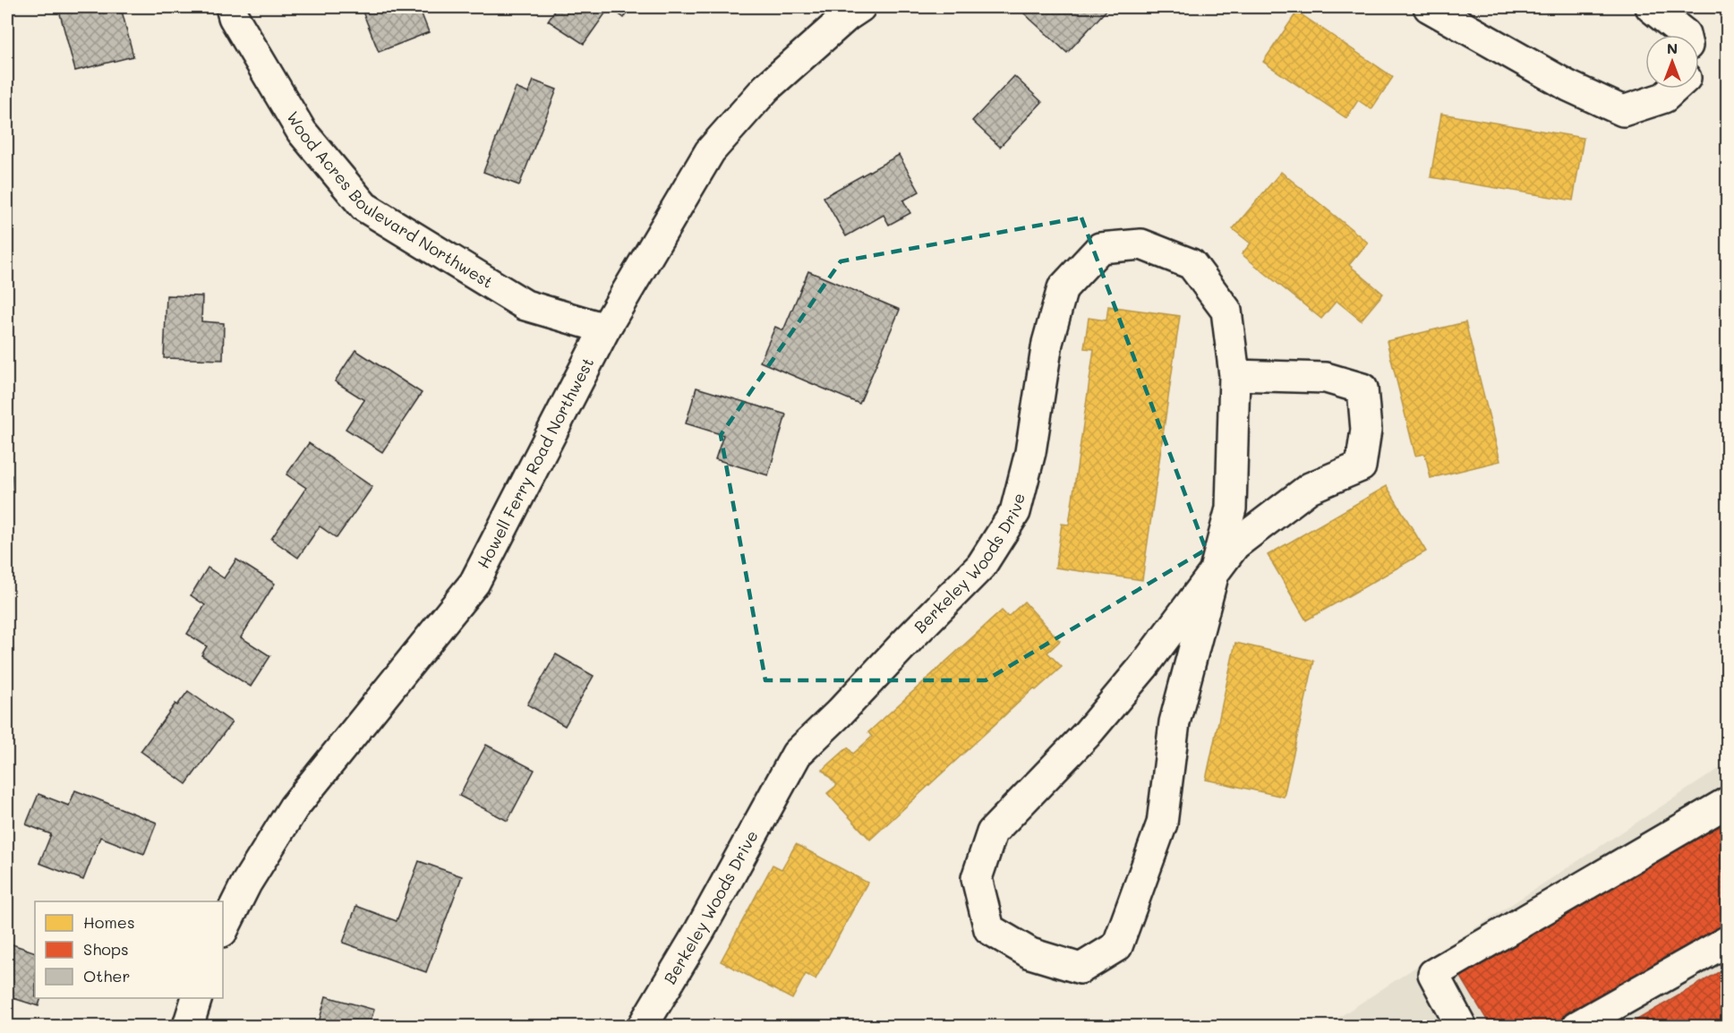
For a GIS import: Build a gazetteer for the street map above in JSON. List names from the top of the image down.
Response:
{
  "streets": {
    "street": ["Wood Acres Boulevard Northwest", "Howell Ferry Road Northwest", "Berkeley Woods Drive"]
  },
  "crossings": [
    ["Wood Acres Boulevard Northwest", "Howell Ferry Road Northwest"]
  ],
  "legend": ["Homes", "Shops", "Other"],
  "north": "top"
}
